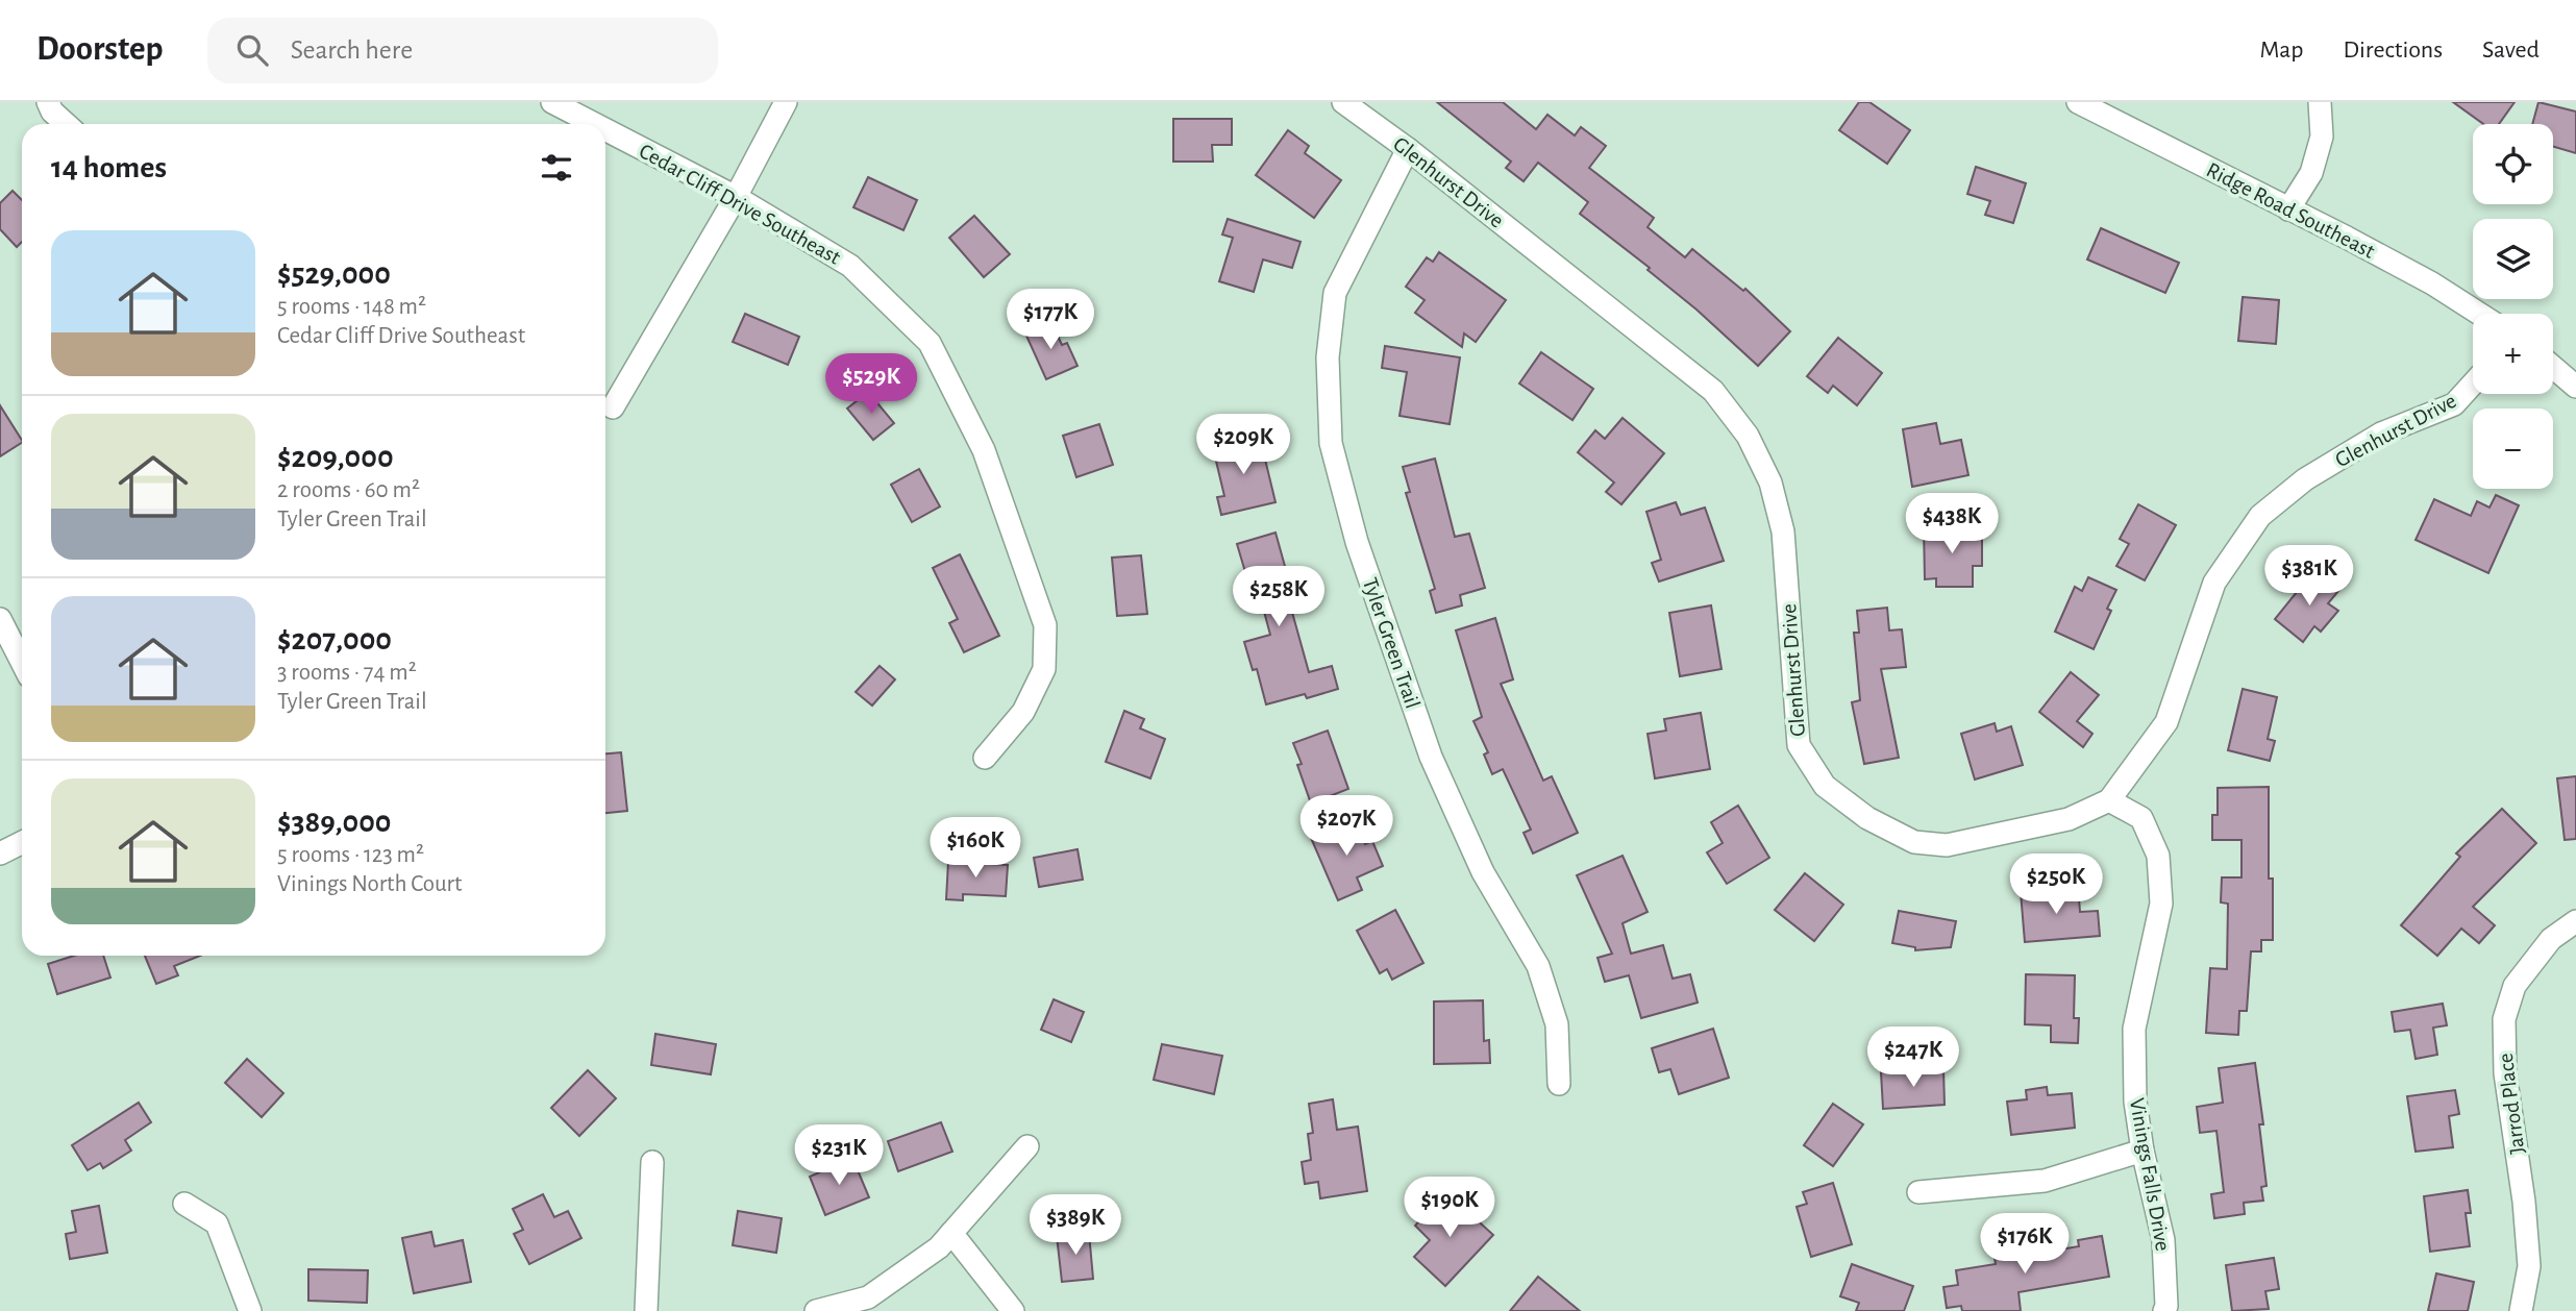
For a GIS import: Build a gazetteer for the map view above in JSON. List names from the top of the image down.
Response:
{
  "streets": {
    "street": [
      "Glenhurst Drive",
      "Cedar Cliff Drive Southeast",
      "Ridge Road Southeast",
      "Tyler Green Trail",
      "Jarrod Place",
      "Vinings Falls Drive"
    ]
  },
  "crossings": [
    ["Glenhurst Drive", "Tyler Green Trail"],
    ["Glenhurst Drive", "Vinings Falls Drive"]
  ],
  "page": {
    "header": "Doorstep",
    "search": "Search here",
    "nav": ["Map", "Directions", "Saved"],
    "map_buttons": ["+", "−"],
    "heading": "14 homes",
    "list": [
      {
        "name": "$529,000",
        "note": "5 rooms · 148 m² · Cedar Cliff Drive Southeast"
      },
      {
        "name": "$209,000",
        "note": "2 rooms · 60 m² · Tyler Green Trail"
      },
      {
        "name": "$207,000",
        "note": "3 rooms · 74 m² · Tyler Green Trail"
      },
      {
        "name": "$389,000",
        "note": "5 rooms · 123 m² · Vinings North Court"
      }
    ],
    "price": [
      "$177K",
      "$529K",
      "$209K",
      "$438K",
      "$381K",
      "$258K",
      "$207K",
      "$160K",
      "$250K",
      "$247K",
      "$231K",
      "$190K",
      "$389K",
      "$176K"
    ]
  }
}
